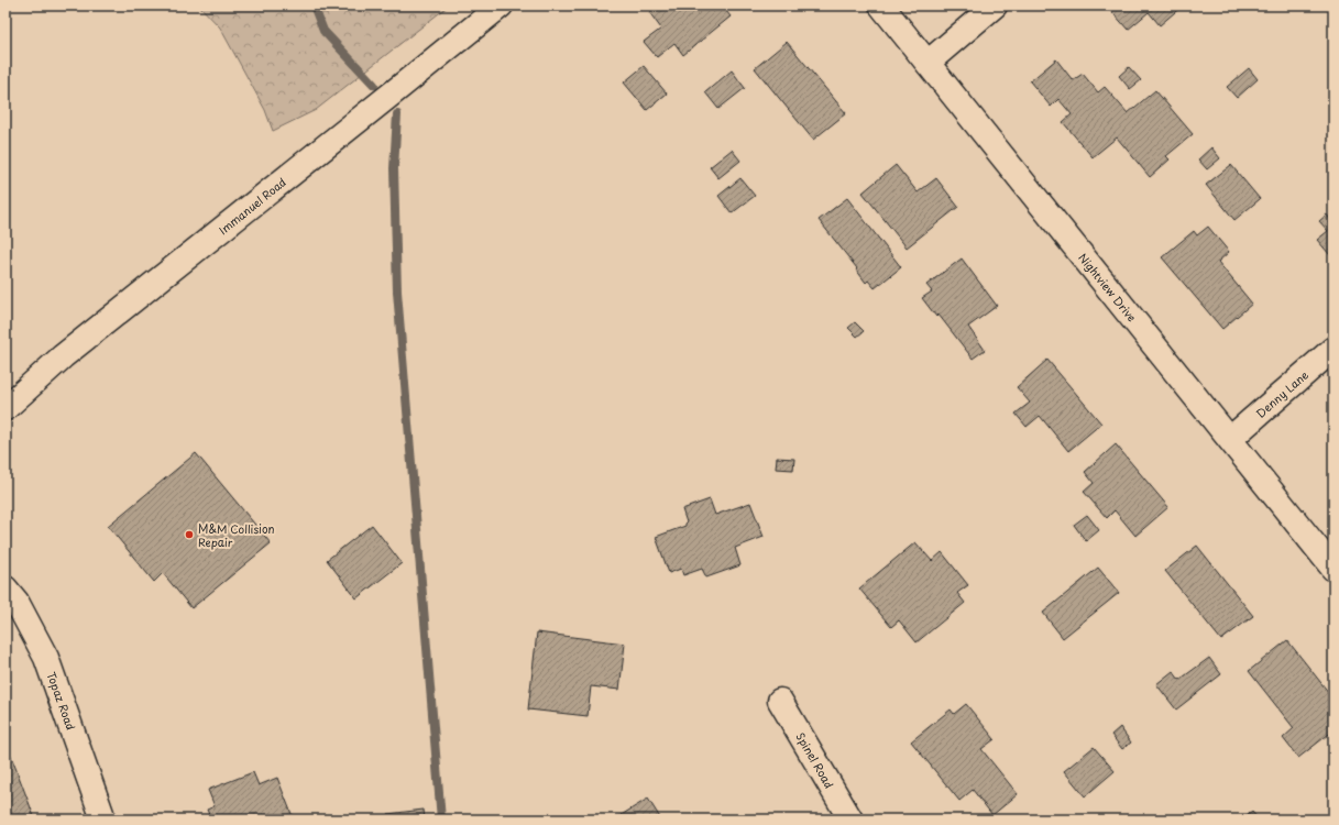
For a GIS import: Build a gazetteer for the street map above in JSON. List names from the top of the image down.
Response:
{
  "streets": {
    "street": [
      "Immanuel Road",
      "Nightview Drive",
      "Denny Lane",
      "Topaz Road",
      "Spinel Road"
    ]
  },
  "crossings": [
    ["Nightview Drive", "Denny Lane"]
  ],
  "places": ["M&M Collision Repair"]
}
